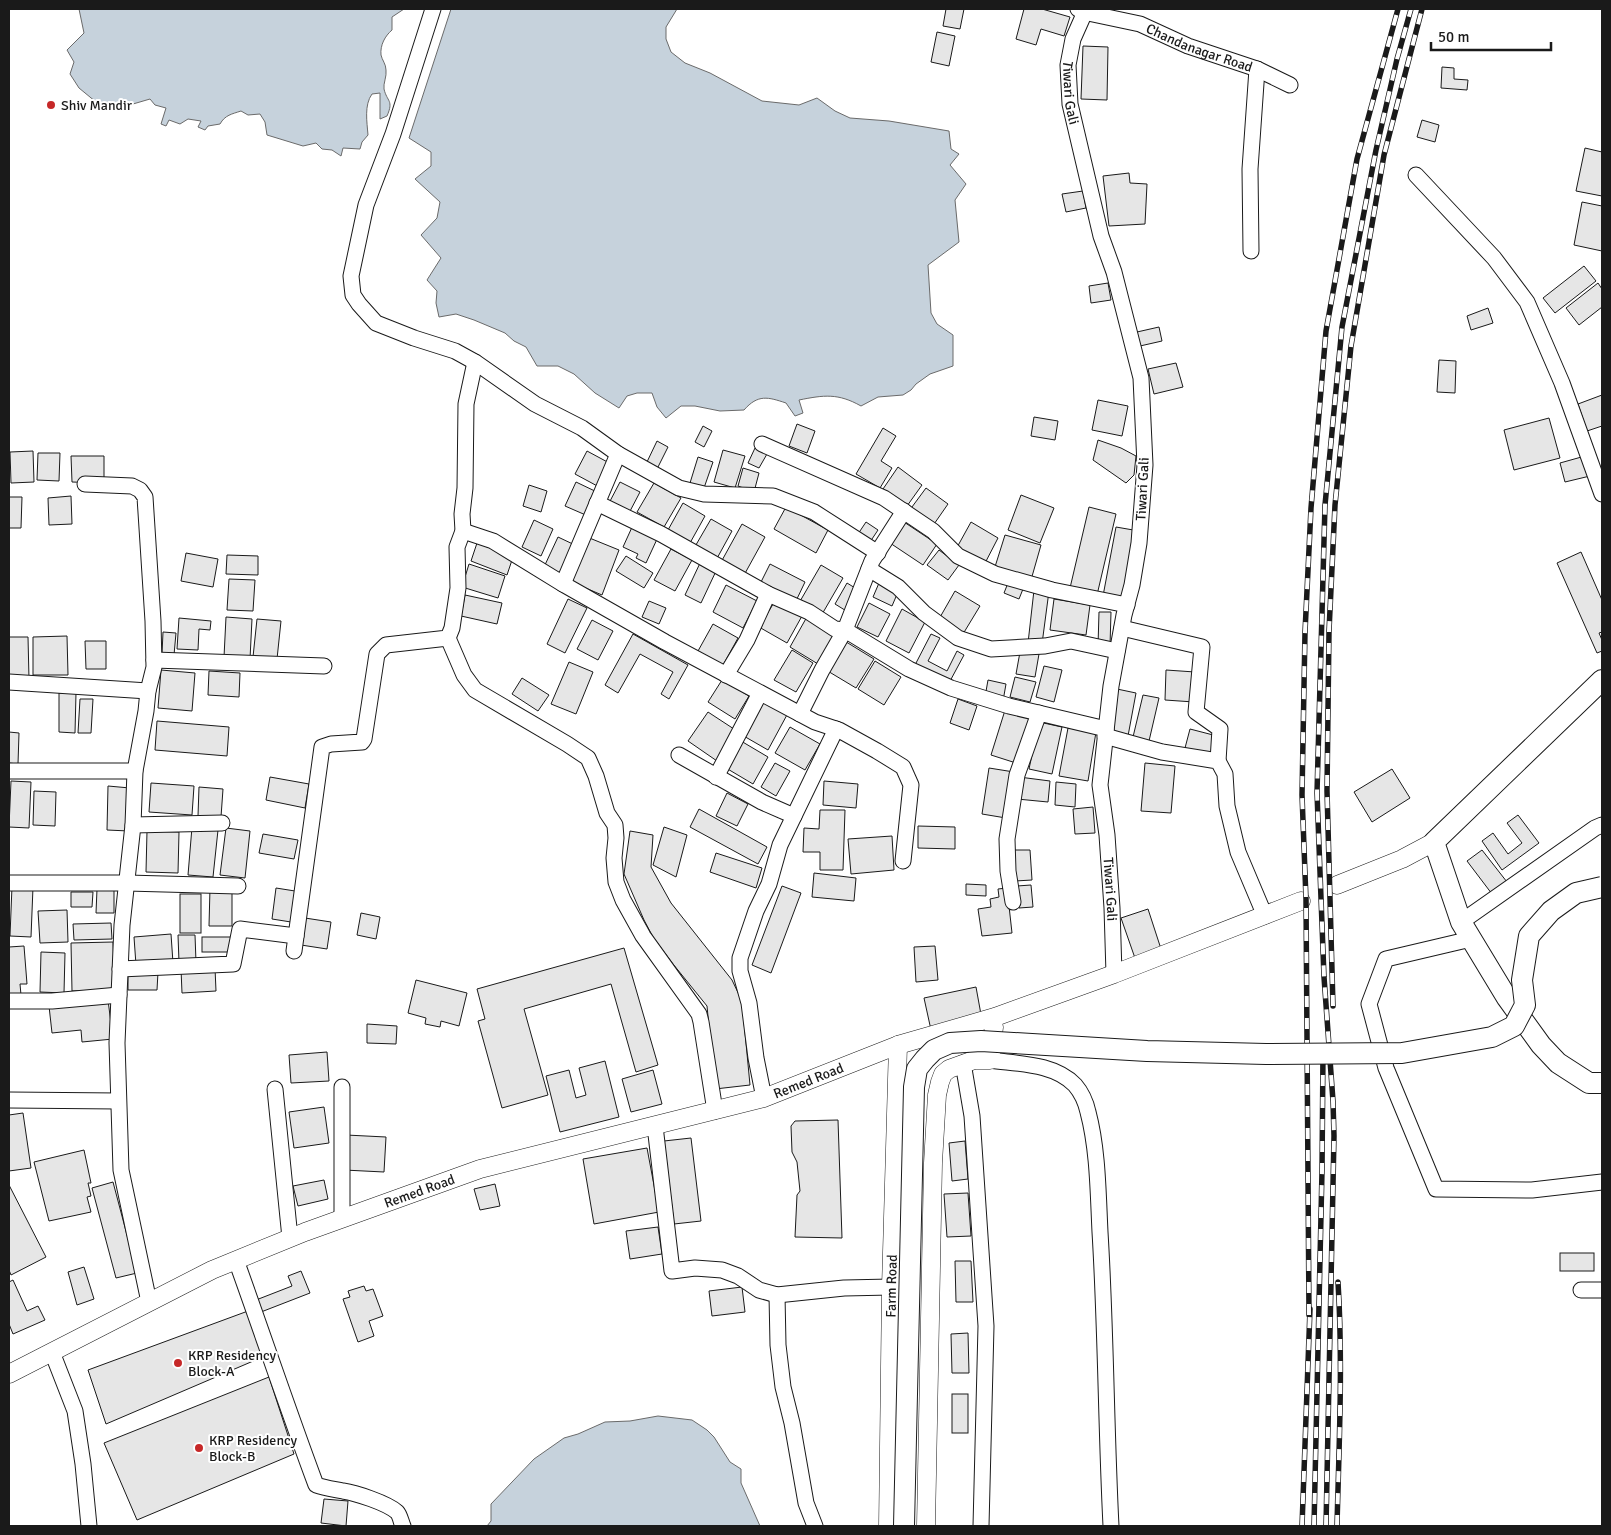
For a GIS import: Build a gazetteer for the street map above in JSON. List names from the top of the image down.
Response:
{
  "streets": {
    "street": [
      "Chandanagar Road",
      "Tiwari Gali",
      "Remed Road",
      "Farm Road"
    ]
  },
  "crossings": [
    ["Chandanagar Road", "Tiwari Gali"],
    ["Tiwari Gali", "Remed Road"],
    ["Remed Road", "Farm Road"]
  ],
  "places": ["Shiv Mandir", "KRP Residency Block-A", "KRP Residency Block-B"],
  "scale_bar": "50 m"
}
